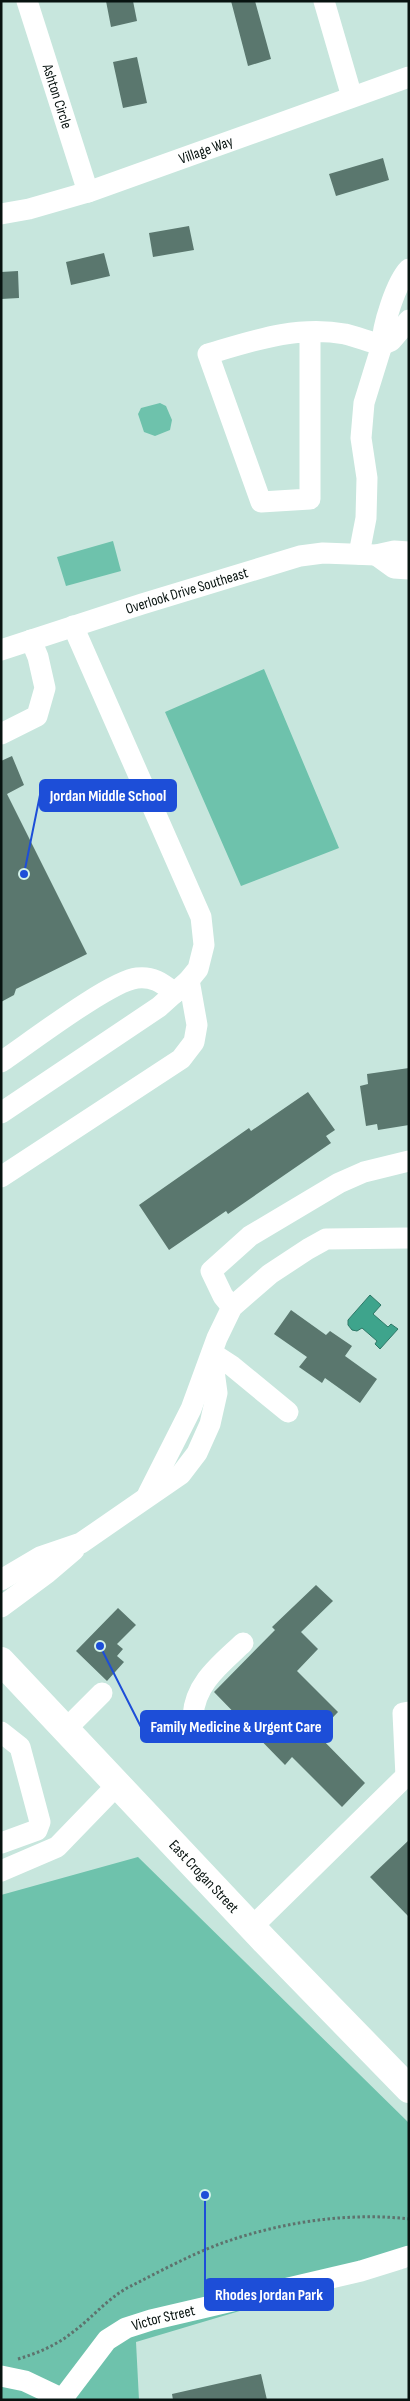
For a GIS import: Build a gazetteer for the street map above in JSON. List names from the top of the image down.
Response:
{
  "streets": {
    "main road": ["East Crogan Street"],
    "street": [
      "Ashton Circle",
      "Village Way",
      "Overlook Drive Southeast",
      "Victor Street"
    ]
  },
  "crossings": [
    ["Ashton Circle", "Village Way"]
  ],
  "places": ["Jordan Middle School", "Family Medicine & Urgent Care", "Rhodes Jordan Park"]
}
